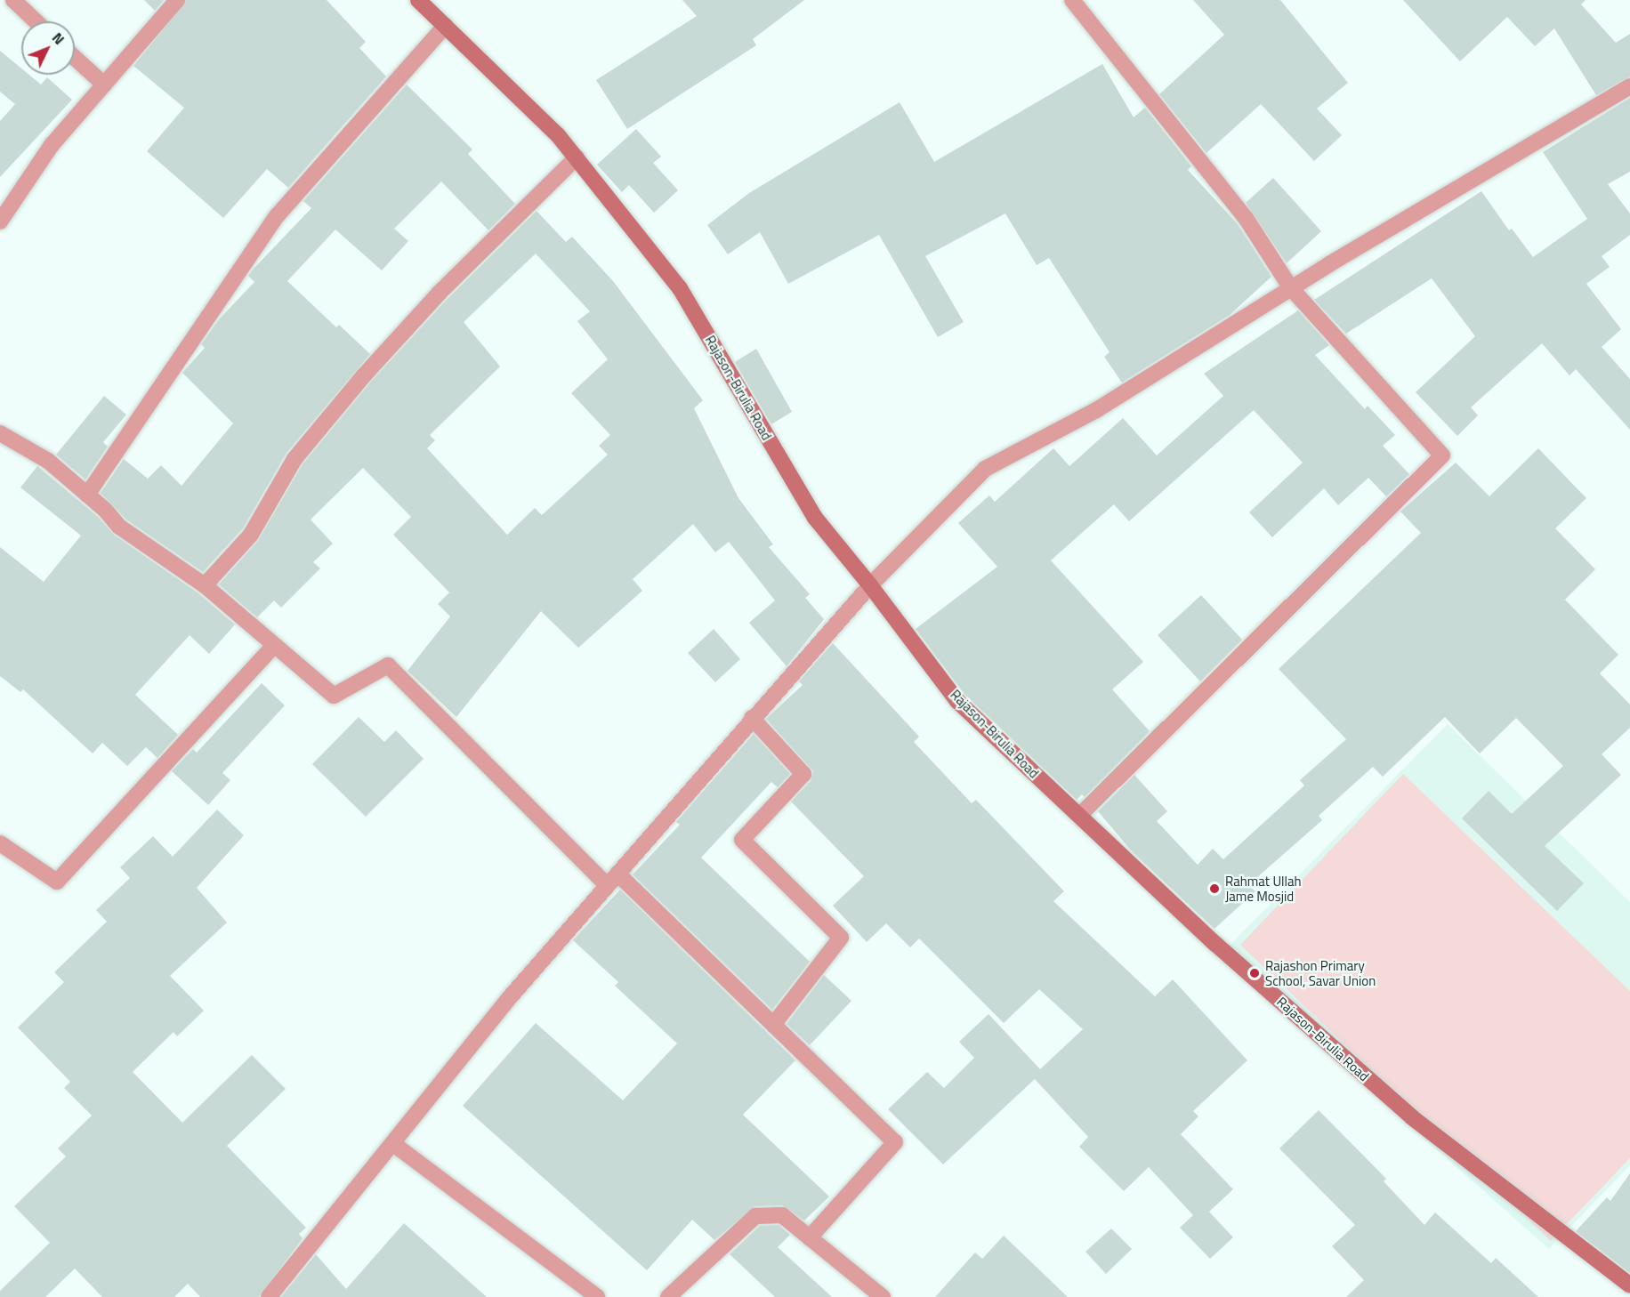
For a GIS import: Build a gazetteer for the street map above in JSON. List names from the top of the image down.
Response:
{
  "streets": {
    "street": ["Rajason-Birulia Road"]
  },
  "places": ["Rahmat Ullah Jame Mosjid", "Rajashon Primary School, Savar Union"],
  "north": "top right"
}
